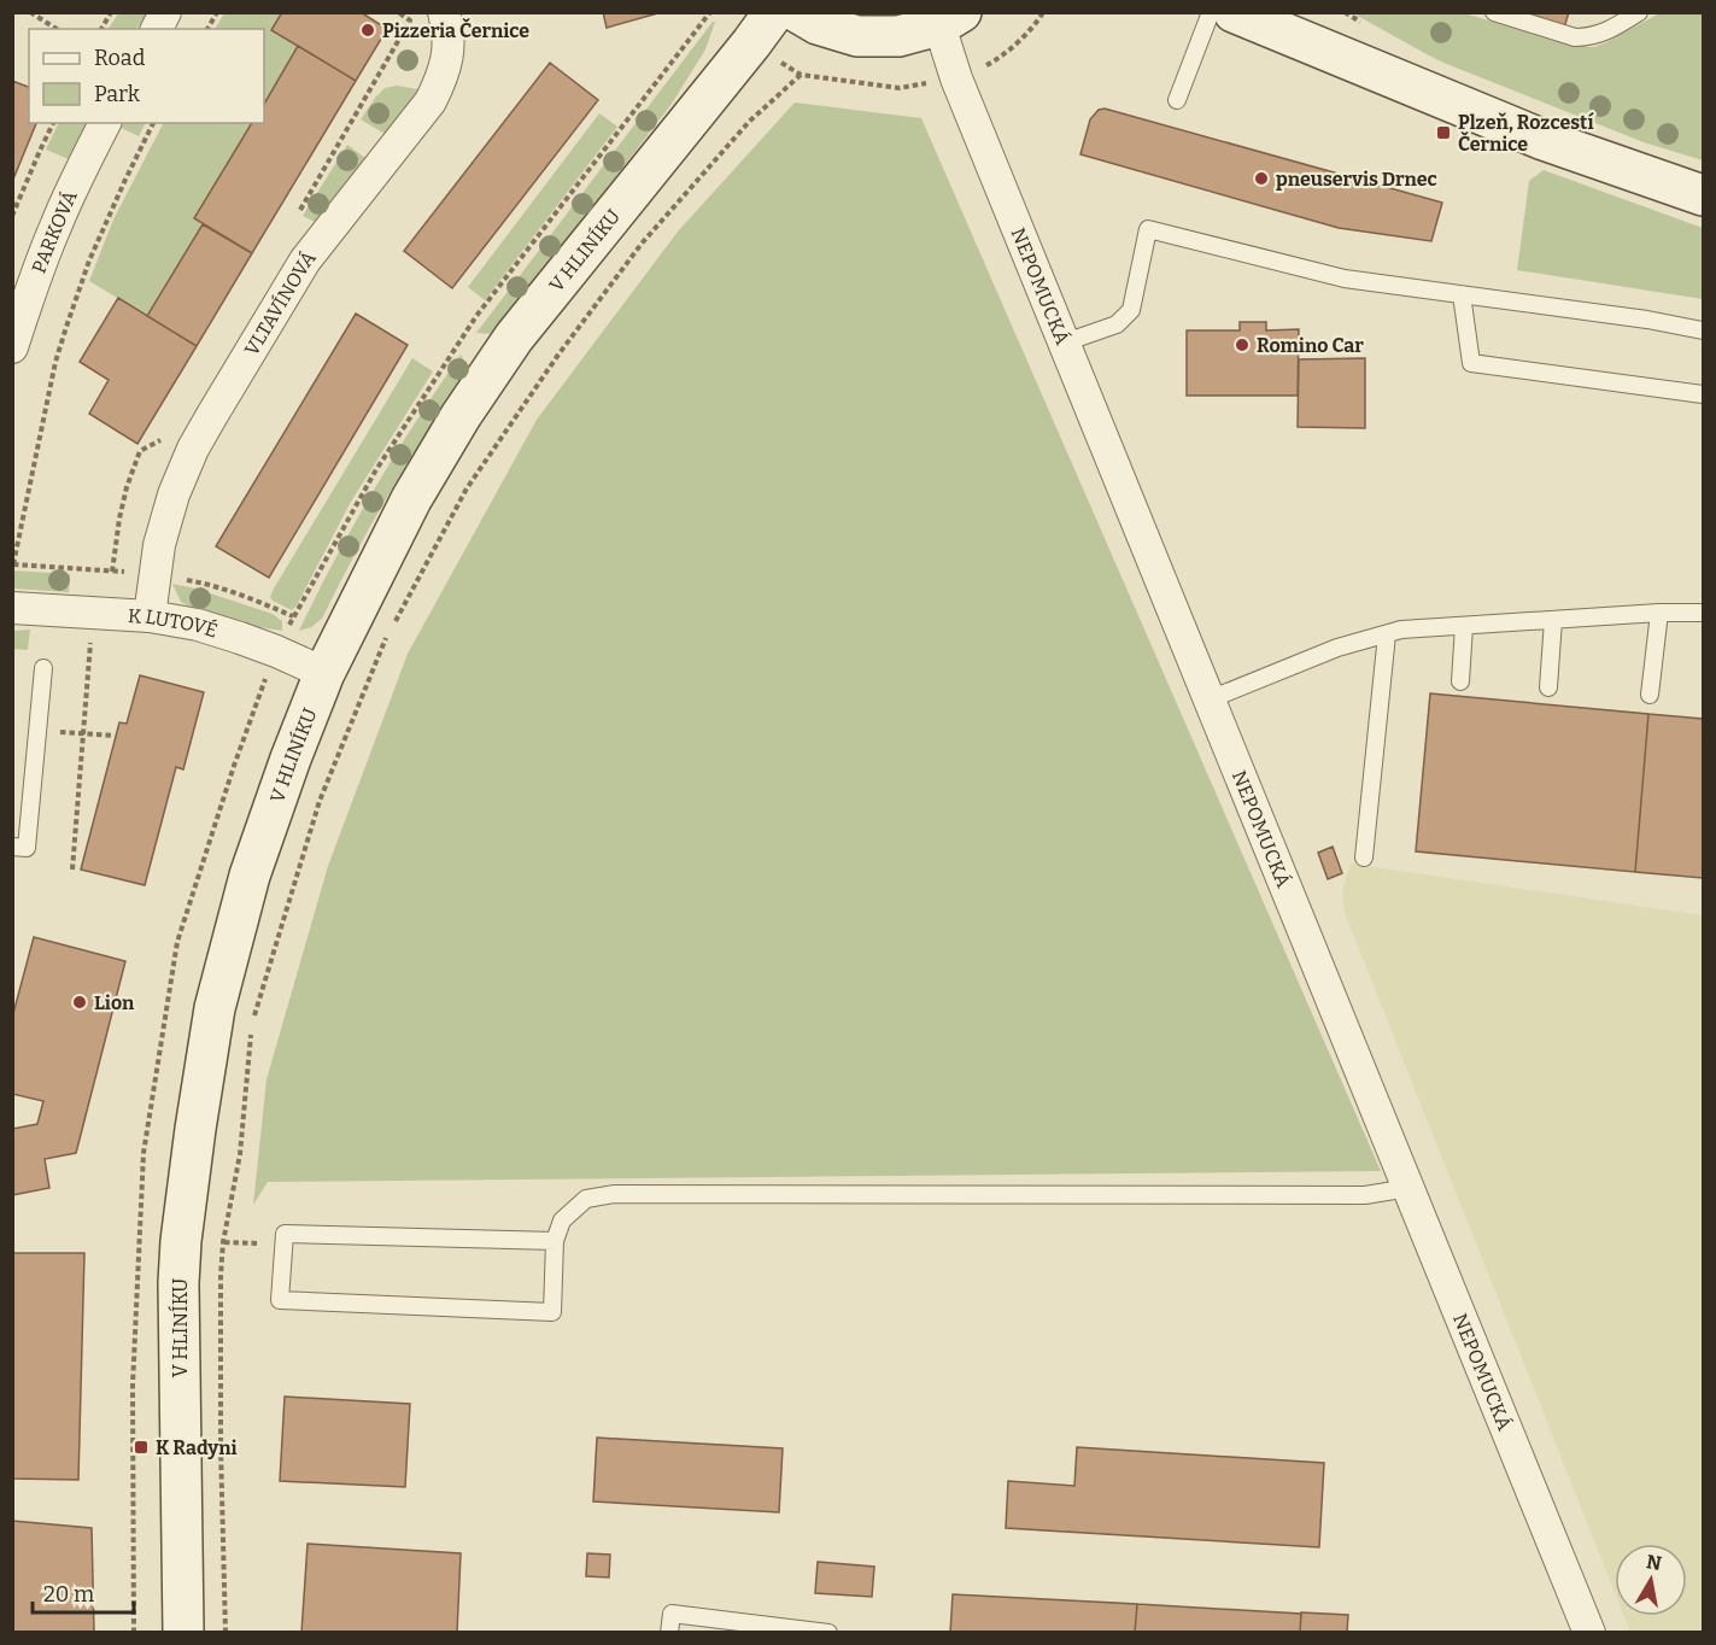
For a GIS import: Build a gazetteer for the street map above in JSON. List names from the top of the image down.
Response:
{
  "streets": {
    "main road": ["V HLINÍKU"],
    "street": [
      "PARKOVÁ",
      "NEPOMUCKÁ",
      "VLTAVÍNOVÁ",
      "K LUTOVÉ"
    ]
  },
  "crossings": [
    ["V HLINÍKU", "K LUTOVÉ"],
    ["VLTAVÍNOVÁ", "K LUTOVÉ"]
  ],
  "places": {
    "other": [
      "Pizzeria Černice",
      "pneuservis Drnec",
      "Romino Car",
      "Lion"
    ],
    "transit": ["Plzeň, Rozcestí Černice", "K Radyni"]
  },
  "legend": ["Road", "Park"],
  "scale_bar": "20 m",
  "north": "top"
}
